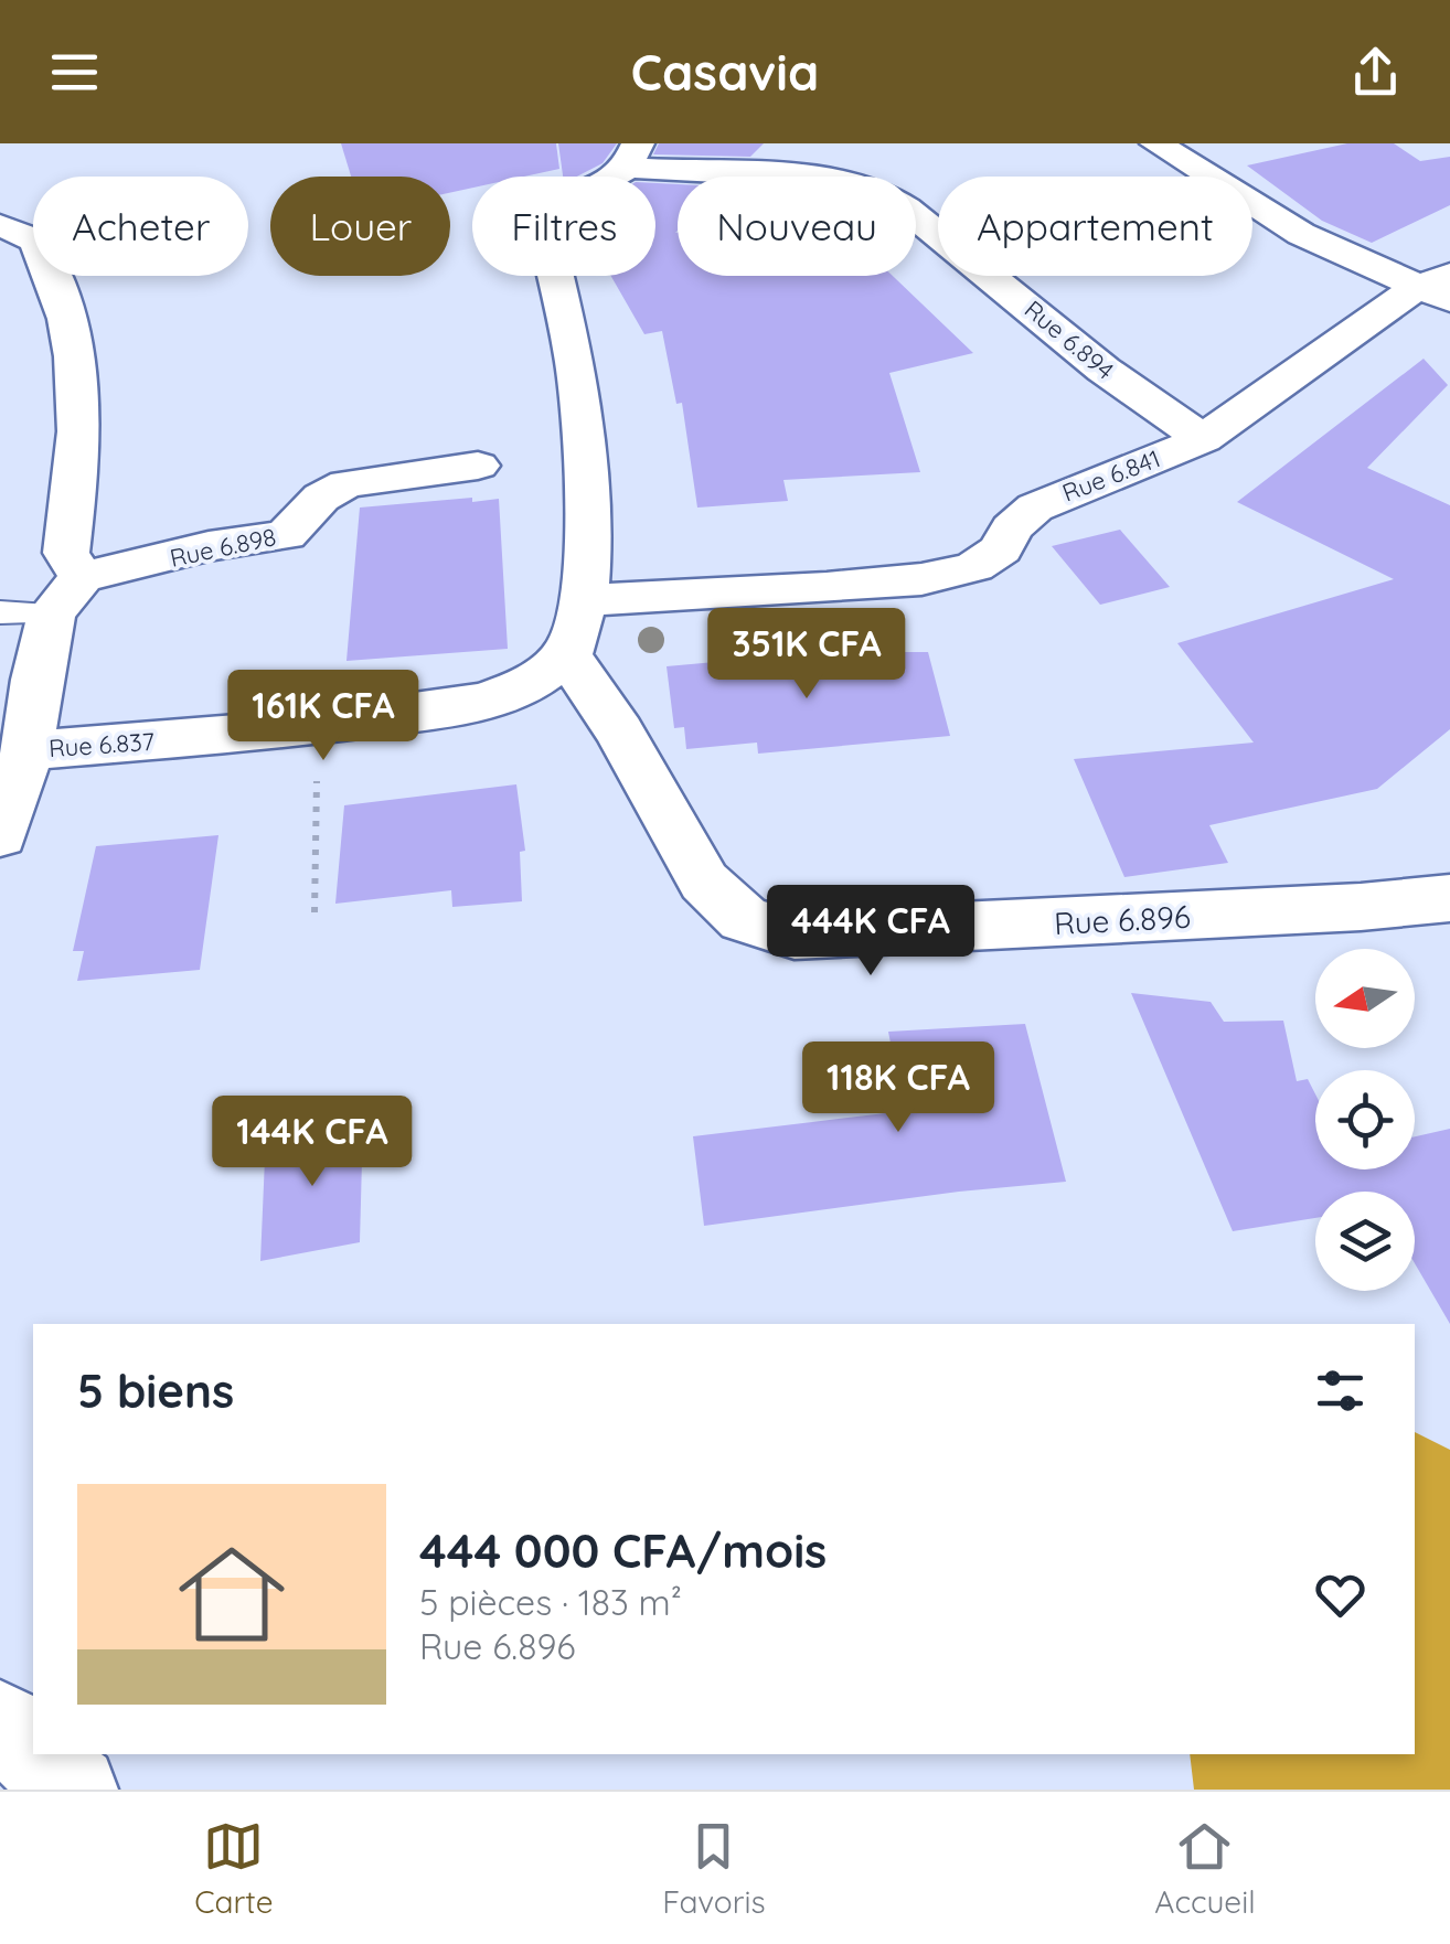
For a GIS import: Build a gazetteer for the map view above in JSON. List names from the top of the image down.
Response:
{
  "streets": {
    "street": [
      "Rue 6.894",
      "Rue 6.841",
      "Rue 6.898",
      "Rue 6.837",
      "Rue 6.896"
    ]
  },
  "crossings": [
    ["Rue 6.894", "Rue 6.841"],
    ["Rue 6.898", "Rue 6.837"],
    ["Rue 6.837", "Rue 6.896"]
  ],
  "north": "left",
  "page": {
    "header": "Casavia",
    "chip": [
      "Acheter",
      "Louer",
      "Filtres",
      "Nouveau",
      "Appartement"
    ],
    "price": [
      "351K CFA",
      "161K CFA",
      "444K CFA",
      "118K CFA",
      "144K CFA"
    ],
    "heading": "5 biens",
    "list": [
      {
        "name": "444 000 CFA/mois",
        "note": "5 pièces · 183 m² · Rue 6.896"
      }
    ],
    "tabs": ["Carte", "Favoris", "Accueil"]
  }
}
